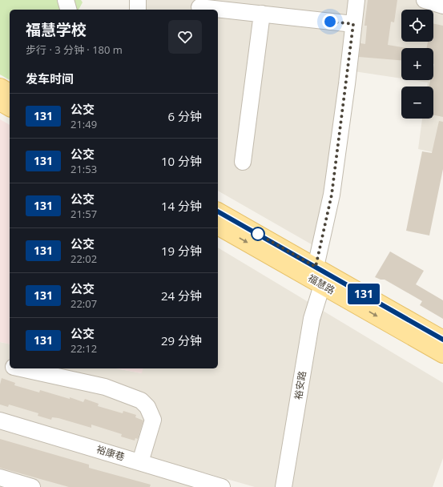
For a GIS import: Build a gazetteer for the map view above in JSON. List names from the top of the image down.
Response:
{
  "streets": {
    "main road": ["福慧路"],
    "street": ["裕安路", "裕康巷"]
  },
  "crossings": [
    ["福慧路", "裕安路"]
  ],
  "lines": ["bus line 131"],
  "page": {
    "on_map": "131",
    "map_buttons": ["+", "−"],
    "heading": [
      ["福慧学校", "步行 · 3 分钟 · 180 m"],
      "发车时间"
    ],
    "list": [
      {
        "mark": "131",
        "name": "公交",
        "note": "21:49",
        "value": "6 分钟"
      },
      {
        "mark": "131",
        "name": "公交",
        "note": "21:53",
        "value": "10 分钟"
      },
      {
        "mark": "131",
        "name": "公交",
        "note": "21:57",
        "value": "14 分钟"
      },
      {
        "mark": "131",
        "name": "公交",
        "note": "22:02",
        "value": "19 分钟"
      },
      {
        "mark": "131",
        "name": "公交",
        "note": "22:07",
        "value": "24 分钟"
      },
      {
        "mark": "131",
        "name": "公交",
        "note": "22:12",
        "value": "29 分钟"
      }
    ]
  }
}
